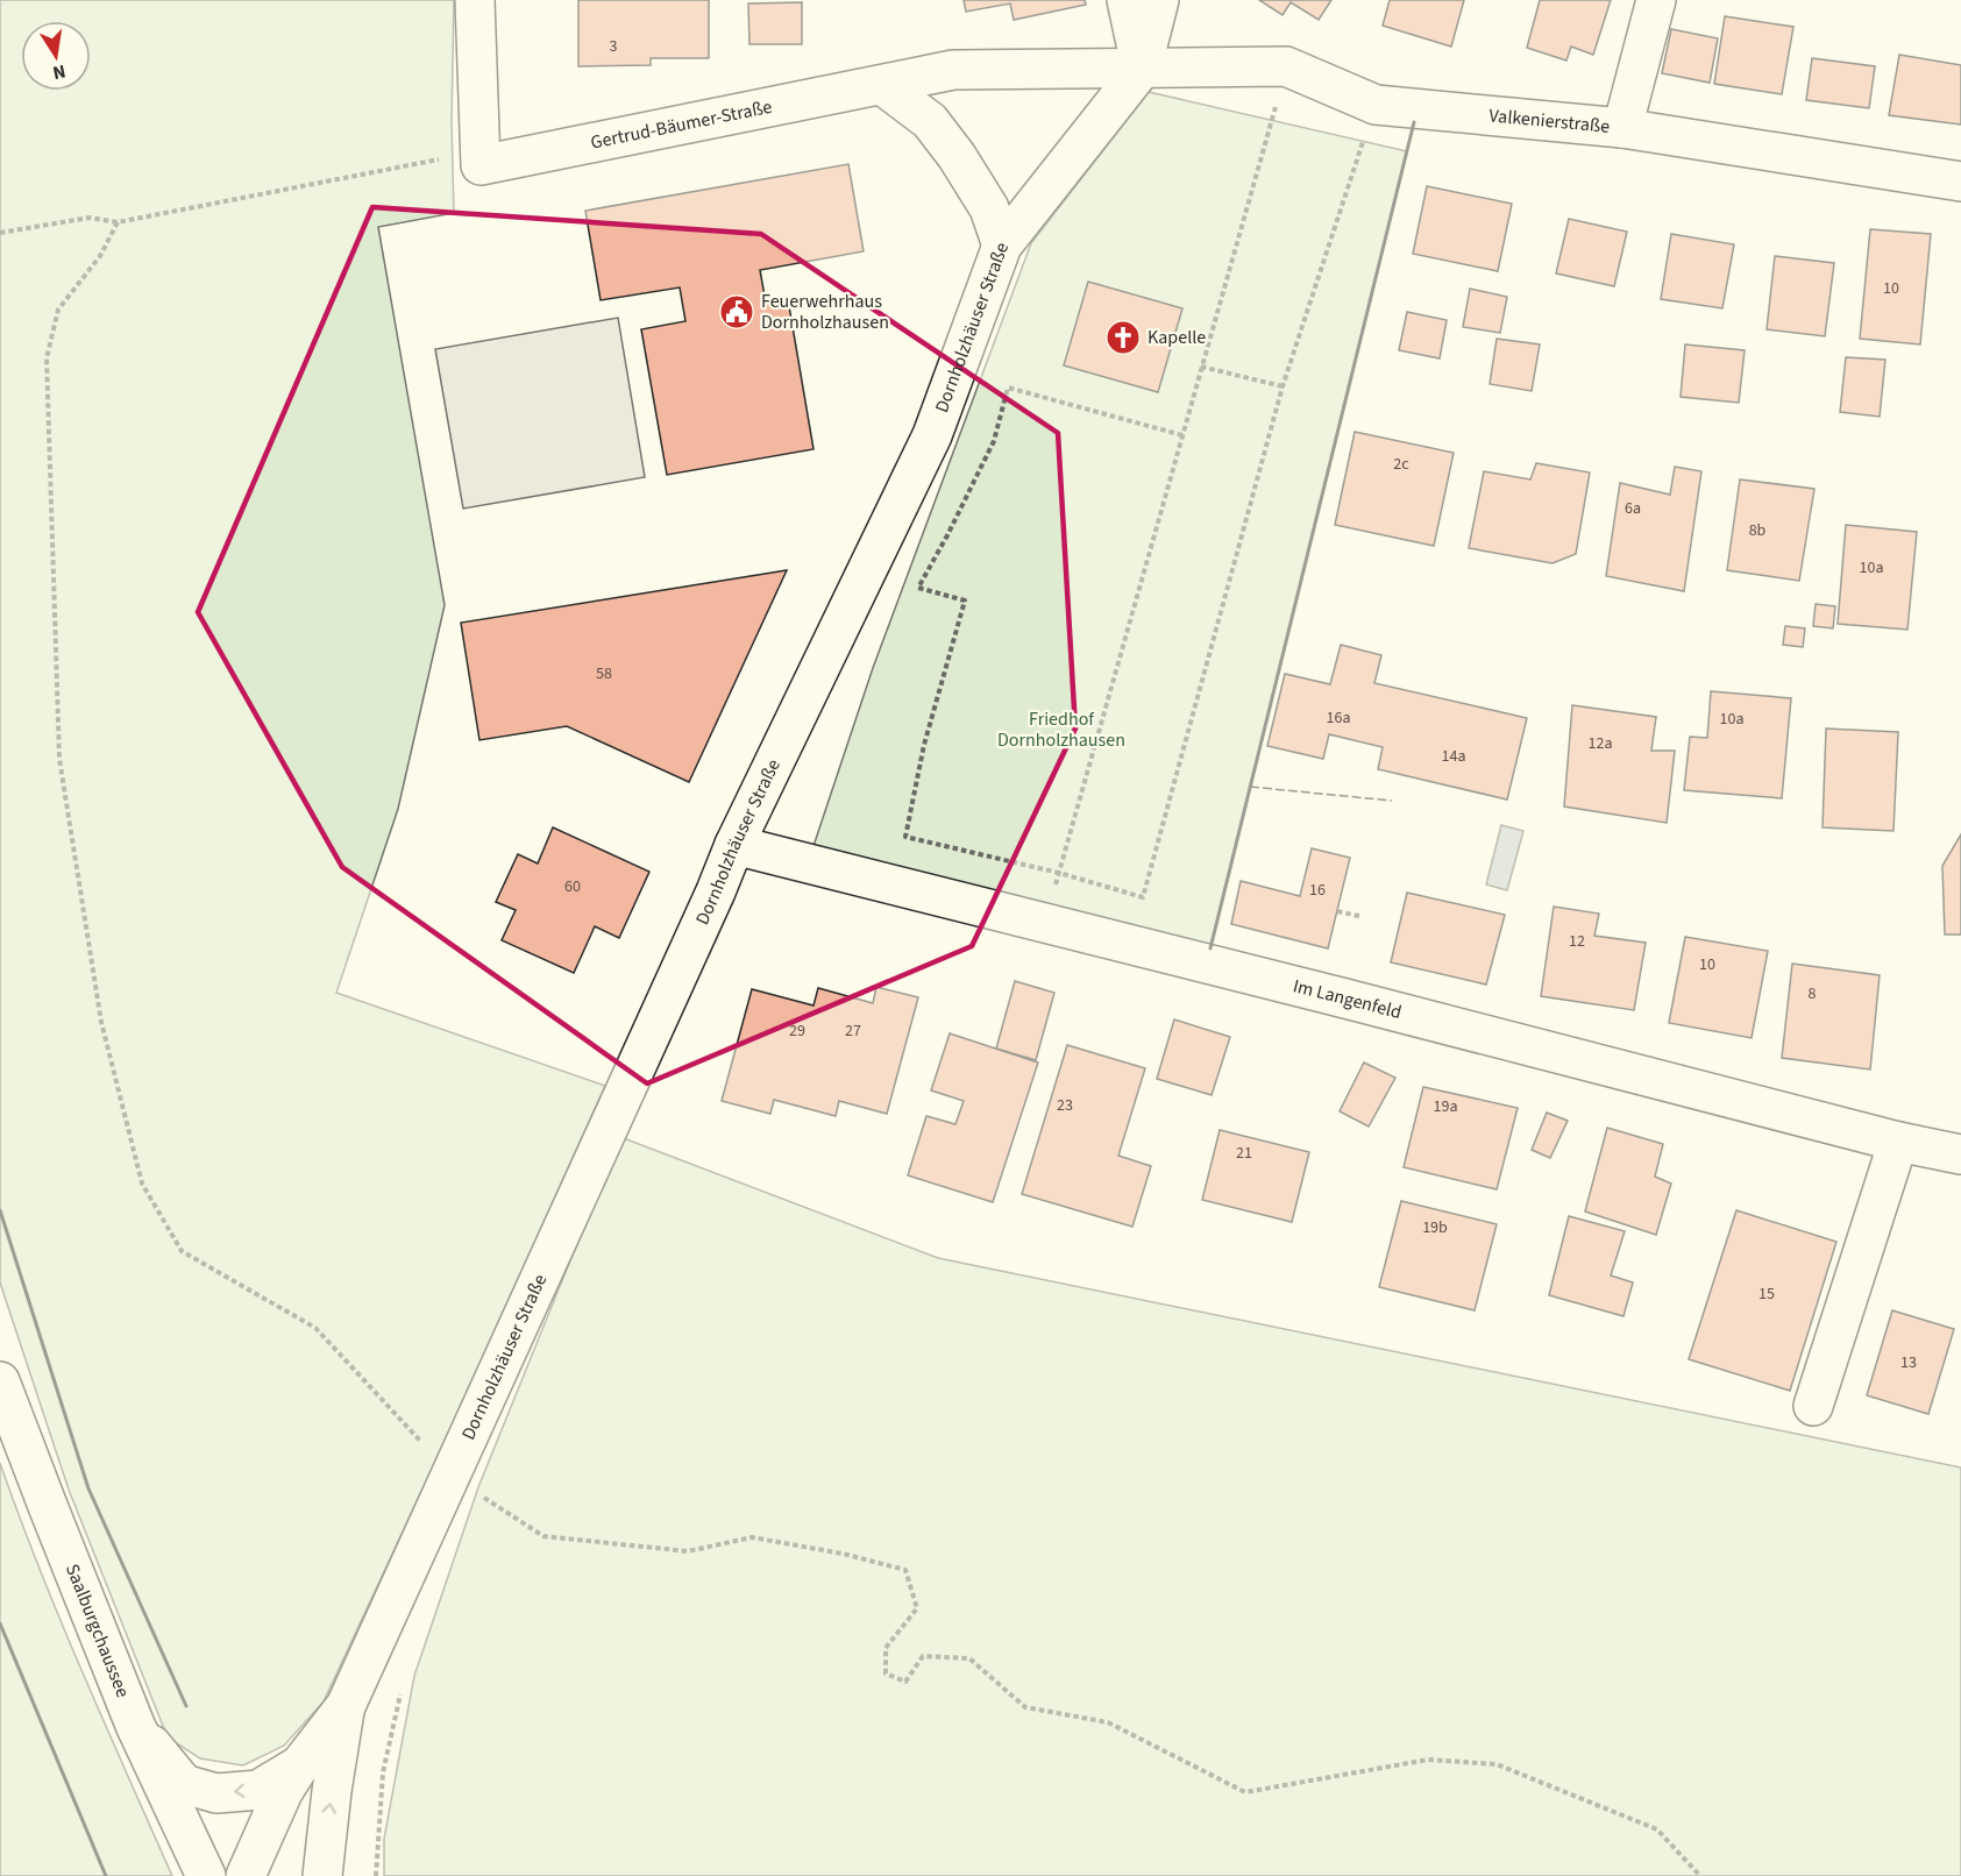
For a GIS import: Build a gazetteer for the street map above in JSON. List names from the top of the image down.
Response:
{
  "streets": {
    "street": [
      "Valkenierstraße",
      "Gertrud-Bäumer-Straße",
      "Dornholzhäuser Straße",
      "Im Langenfeld",
      "Saalburgchaussee"
    ]
  },
  "crossings": [
    ["Valkenierstraße", "Gertrud-Bäumer-Straße"],
    ["Valkenierstraße", "Dornholzhäuser Straße"],
    ["Gertrud-Bäumer-Straße", "Dornholzhäuser Straße"],
    ["Dornholzhäuser Straße", "Im Langenfeld"],
    ["Dornholzhäuser Straße", "Saalburgchaussee"]
  ],
  "parks": ["Friedhof Dornholzhausen"],
  "places": {
    "public building": ["Feuerwehrhaus Dornholzhausen"],
    "church": ["Kapelle"]
  },
  "house_numbers": [
    "3",
    "10",
    "2c",
    "6a",
    "8b",
    "10a",
    "58",
    "16a",
    "10a",
    "12a",
    "14a",
    "60",
    "16",
    "12",
    "10",
    "8",
    "29",
    "27",
    "23",
    "19a",
    "21",
    "19b",
    "15",
    "13"
  ],
  "north": "bottom"
}
